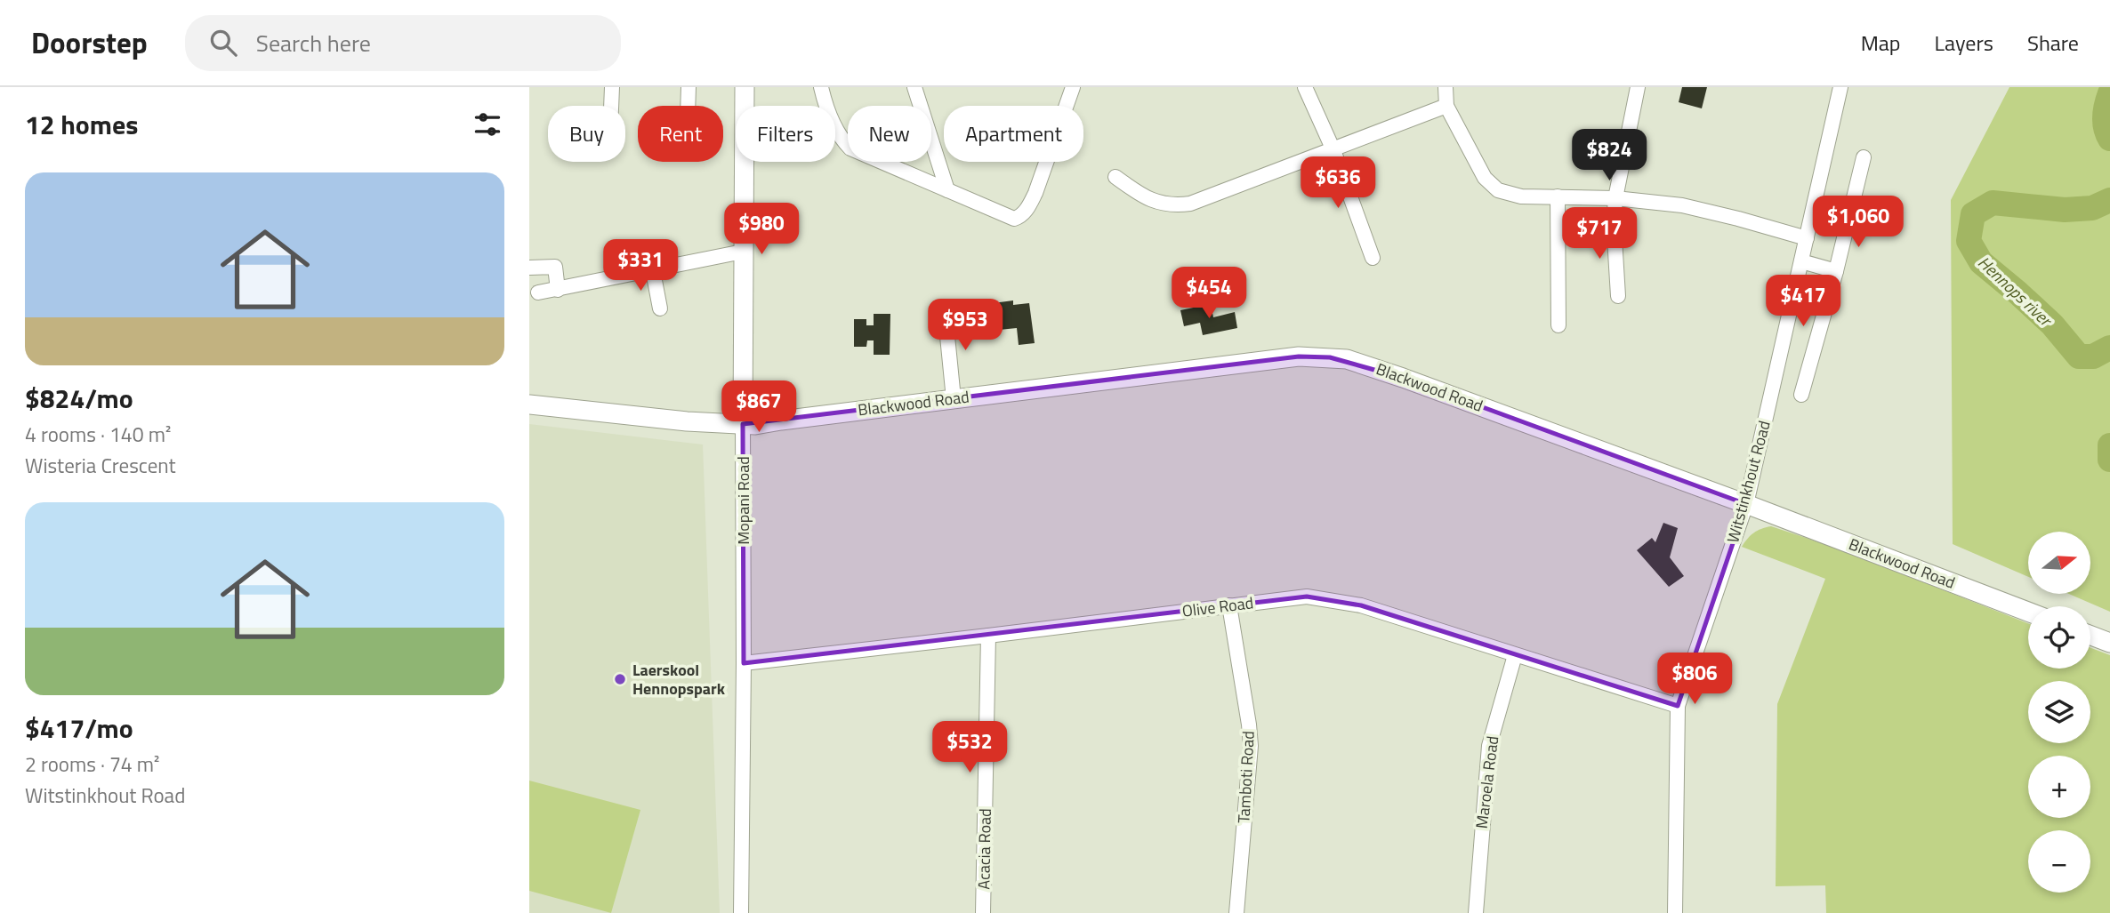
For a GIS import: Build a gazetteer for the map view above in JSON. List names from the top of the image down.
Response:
{
  "streets": {
    "street": [
      "Blackwood Road",
      "Witstinkhout Road",
      "Mopani Road",
      "Olive Road",
      "Tamboti Road",
      "Maroela Road",
      "Acacia Road"
    ]
  },
  "crossings": [
    ["Blackwood Road", "Witstinkhout Road"],
    ["Blackwood Road", "Mopani Road"],
    ["Witstinkhout Road", "Olive Road"],
    ["Mopani Road", "Olive Road"],
    ["Olive Road", "Tamboti Road"],
    ["Olive Road", "Maroela Road"],
    ["Olive Road", "Acacia Road"]
  ],
  "water": ["Hennops river"],
  "places": ["Laerskool Hennopspark"],
  "north": "right",
  "page": {
    "header": "Doorstep",
    "search": "Search here",
    "nav": ["Map", "Layers", "Share"],
    "heading": "12 homes",
    "chip": [
      "Buy",
      "Rent",
      "Filters",
      "New",
      "Apartment"
    ],
    "price": [
      "$824",
      "$636",
      "$1,060",
      "$980",
      "$717",
      "$331",
      "$454",
      "$417",
      "$953",
      "$867",
      "$806",
      "$532"
    ],
    "list": [
      {
        "name": "$824/mo",
        "note": "4 rooms · 140 m² · Wisteria Crescent"
      },
      {
        "name": "$417/mo",
        "note": "2 rooms · 74 m² · Witstinkhout Road"
      }
    ],
    "map_buttons": ["+", "−"]
  }
}
